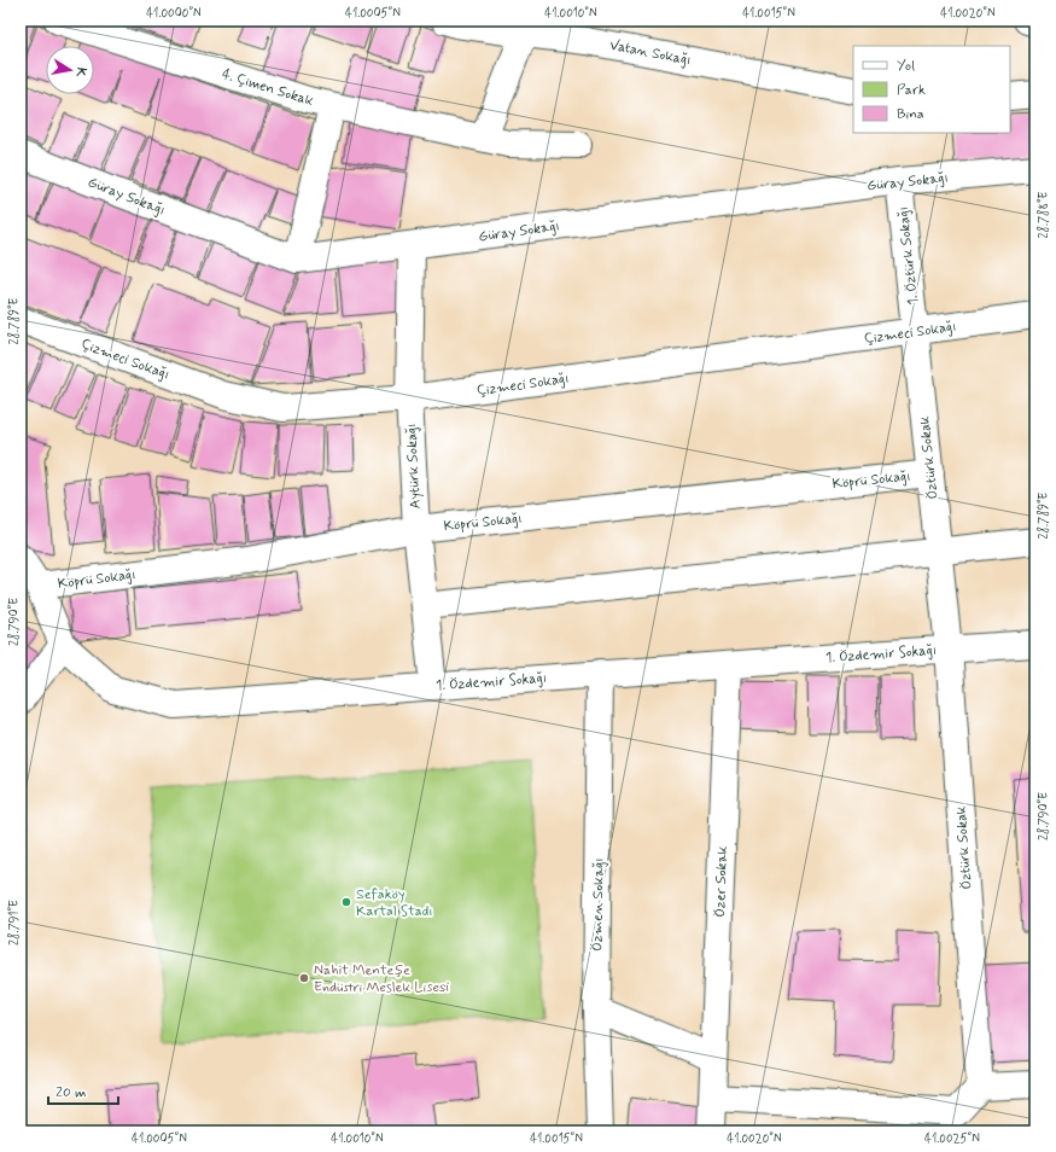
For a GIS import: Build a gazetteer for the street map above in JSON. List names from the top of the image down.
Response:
{
  "streets": {
    "street": [
      "Vatan Sokağı",
      "4. Çimen Sokak",
      "Güray Sokağı",
      "1. Öztürk Sokağı",
      "Çizmeci Sokağı",
      "Öztürk Sokak",
      "Aytürk Sokağı",
      "Köprü Sokağı",
      "1. Özdemir Sokağı",
      "Özer Sokak",
      "Özmen Sokağı"
    ]
  },
  "crossings": [
    ["Güray Sokağı", "1. Öztürk Sokağı"],
    ["Güray Sokağı", "Aytürk Sokağı"],
    ["1. Öztürk Sokağı", "Çizmeci Sokağı"],
    ["1. Öztürk Sokağı", "Öztürk Sokak"],
    ["Çizmeci Sokağı", "Öztürk Sokak"],
    ["Çizmeci Sokağı", "Aytürk Sokağı"],
    ["Öztürk Sokak", "Köprü Sokağı"],
    ["Öztürk Sokak", "1. Özdemir Sokağı"],
    ["Aytürk Sokağı", "Köprü Sokağı"],
    ["Aytürk Sokağı", "1. Özdemir Sokağı"],
    ["Köprü Sokağı", "1. Özdemir Sokağı"],
    ["1. Özdemir Sokağı", "Özer Sokak"],
    ["1. Özdemir Sokağı", "Özmen Sokağı"]
  ],
  "places": ["Sefaköy Kartal Stadı", "Nahit Menteşe Endüstri Meslek Lisesi"],
  "legend": ["Yol", "Park", "Bina"],
  "scale_bar": "20 m",
  "north": "right",
  "coordinates": [
    "41.0000°N",
    "41.0005°N",
    "41.0010°N",
    "41.0015°N",
    "41.0020°N",
    "28.788°E",
    "28.789°E",
    "28.790°E",
    "28.791°E",
    "41.0025°N"
  ]
}
